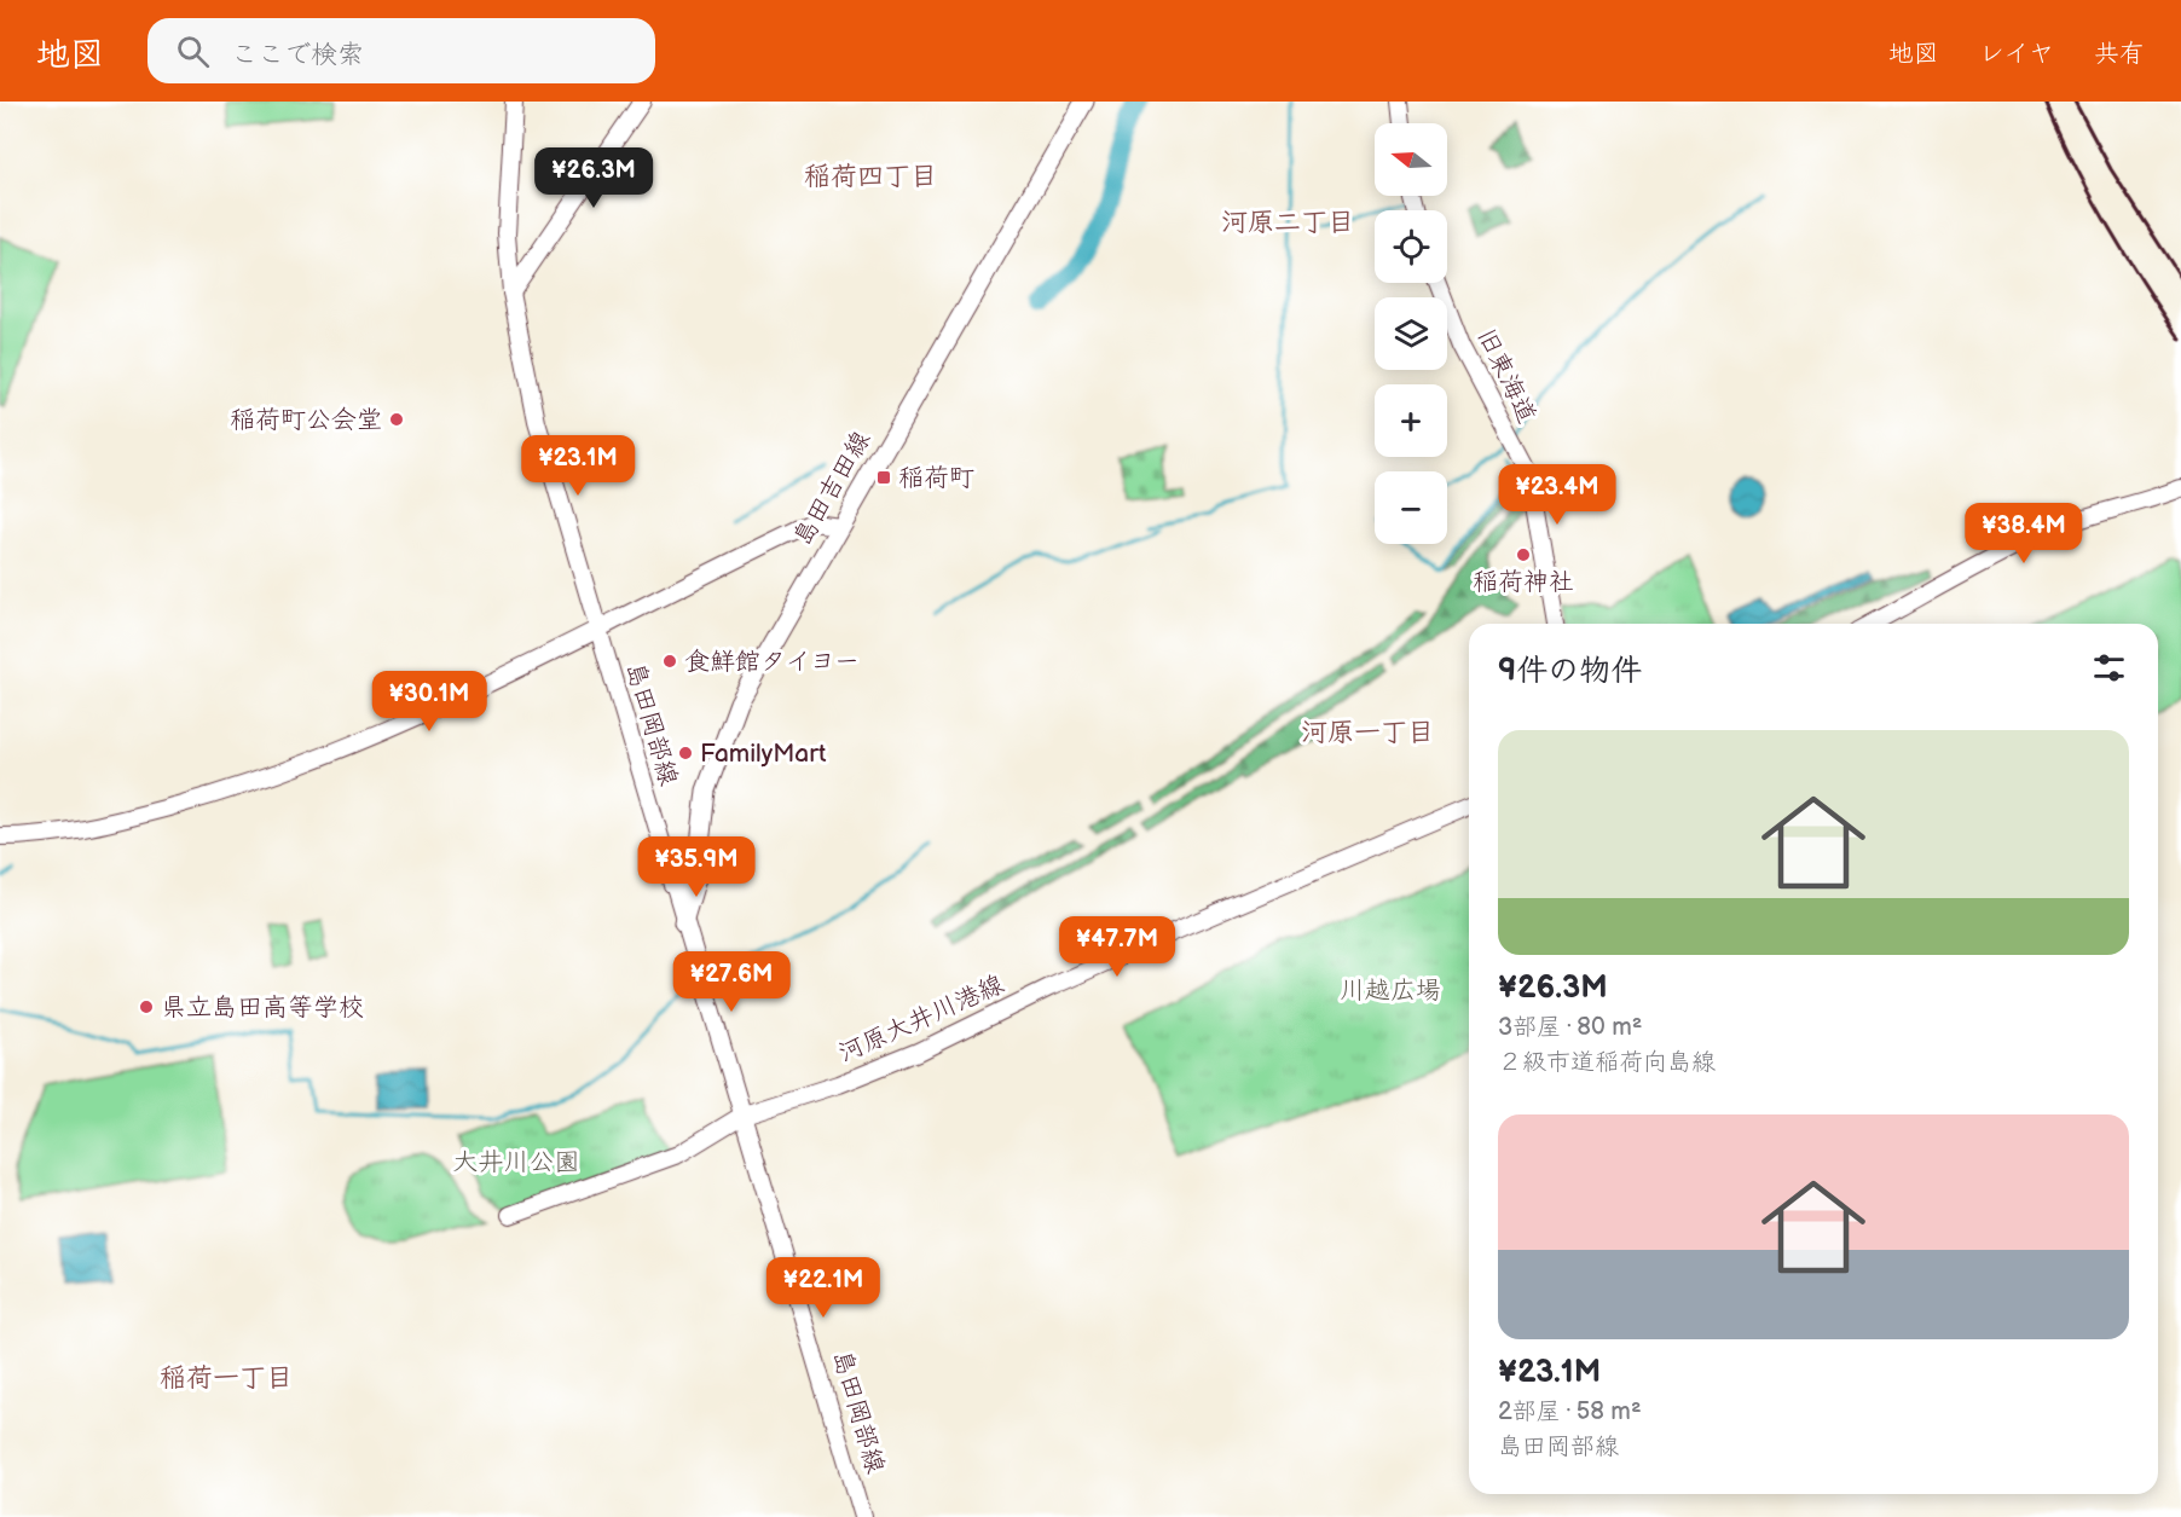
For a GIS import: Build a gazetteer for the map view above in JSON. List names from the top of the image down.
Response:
{
  "streets": {
    "main road": [
      "旧東海道",
      "島田吉田線",
      "島田岡部線",
      "河原大井川港線"
    ]
  },
  "crossings": [
    ["島田吉田線", "島田岡部線"],
    ["島田岡部線", "河原大井川港線"]
  ],
  "districts": [
    "稲荷四丁目",
    "河原二丁目",
    "河原一丁目",
    "稲荷一丁目"
  ],
  "parks": ["川越広場", "大井川公園"],
  "places": {
    "other": [
      "稲荷町公会堂",
      "稲荷神社",
      "食鮮館タイヨー",
      "FamilyMart",
      "県立島田高等学校"
    ],
    "transit": ["稲荷町"]
  },
  "north": "left",
  "page": {
    "header": "地図",
    "search": "ここで検索",
    "nav": ["地図", "レイヤ", "共有"],
    "map_buttons": ["+", "−"],
    "price": [
      "¥26.3M",
      "¥23.1M",
      "¥23.4M",
      "¥38.4M",
      "¥30.1M",
      "¥35.9M",
      "¥47.7M",
      "¥27.6M",
      "¥22.1M"
    ],
    "heading": "9件の物件",
    "list": [
      {
        "name": "¥26.3M",
        "note": "3部屋 · 80 m² · ２級市道稲荷向島線"
      },
      {
        "name": "¥23.1M",
        "note": "2部屋 · 58 m² · 島田岡部線"
      }
    ]
  }
}
